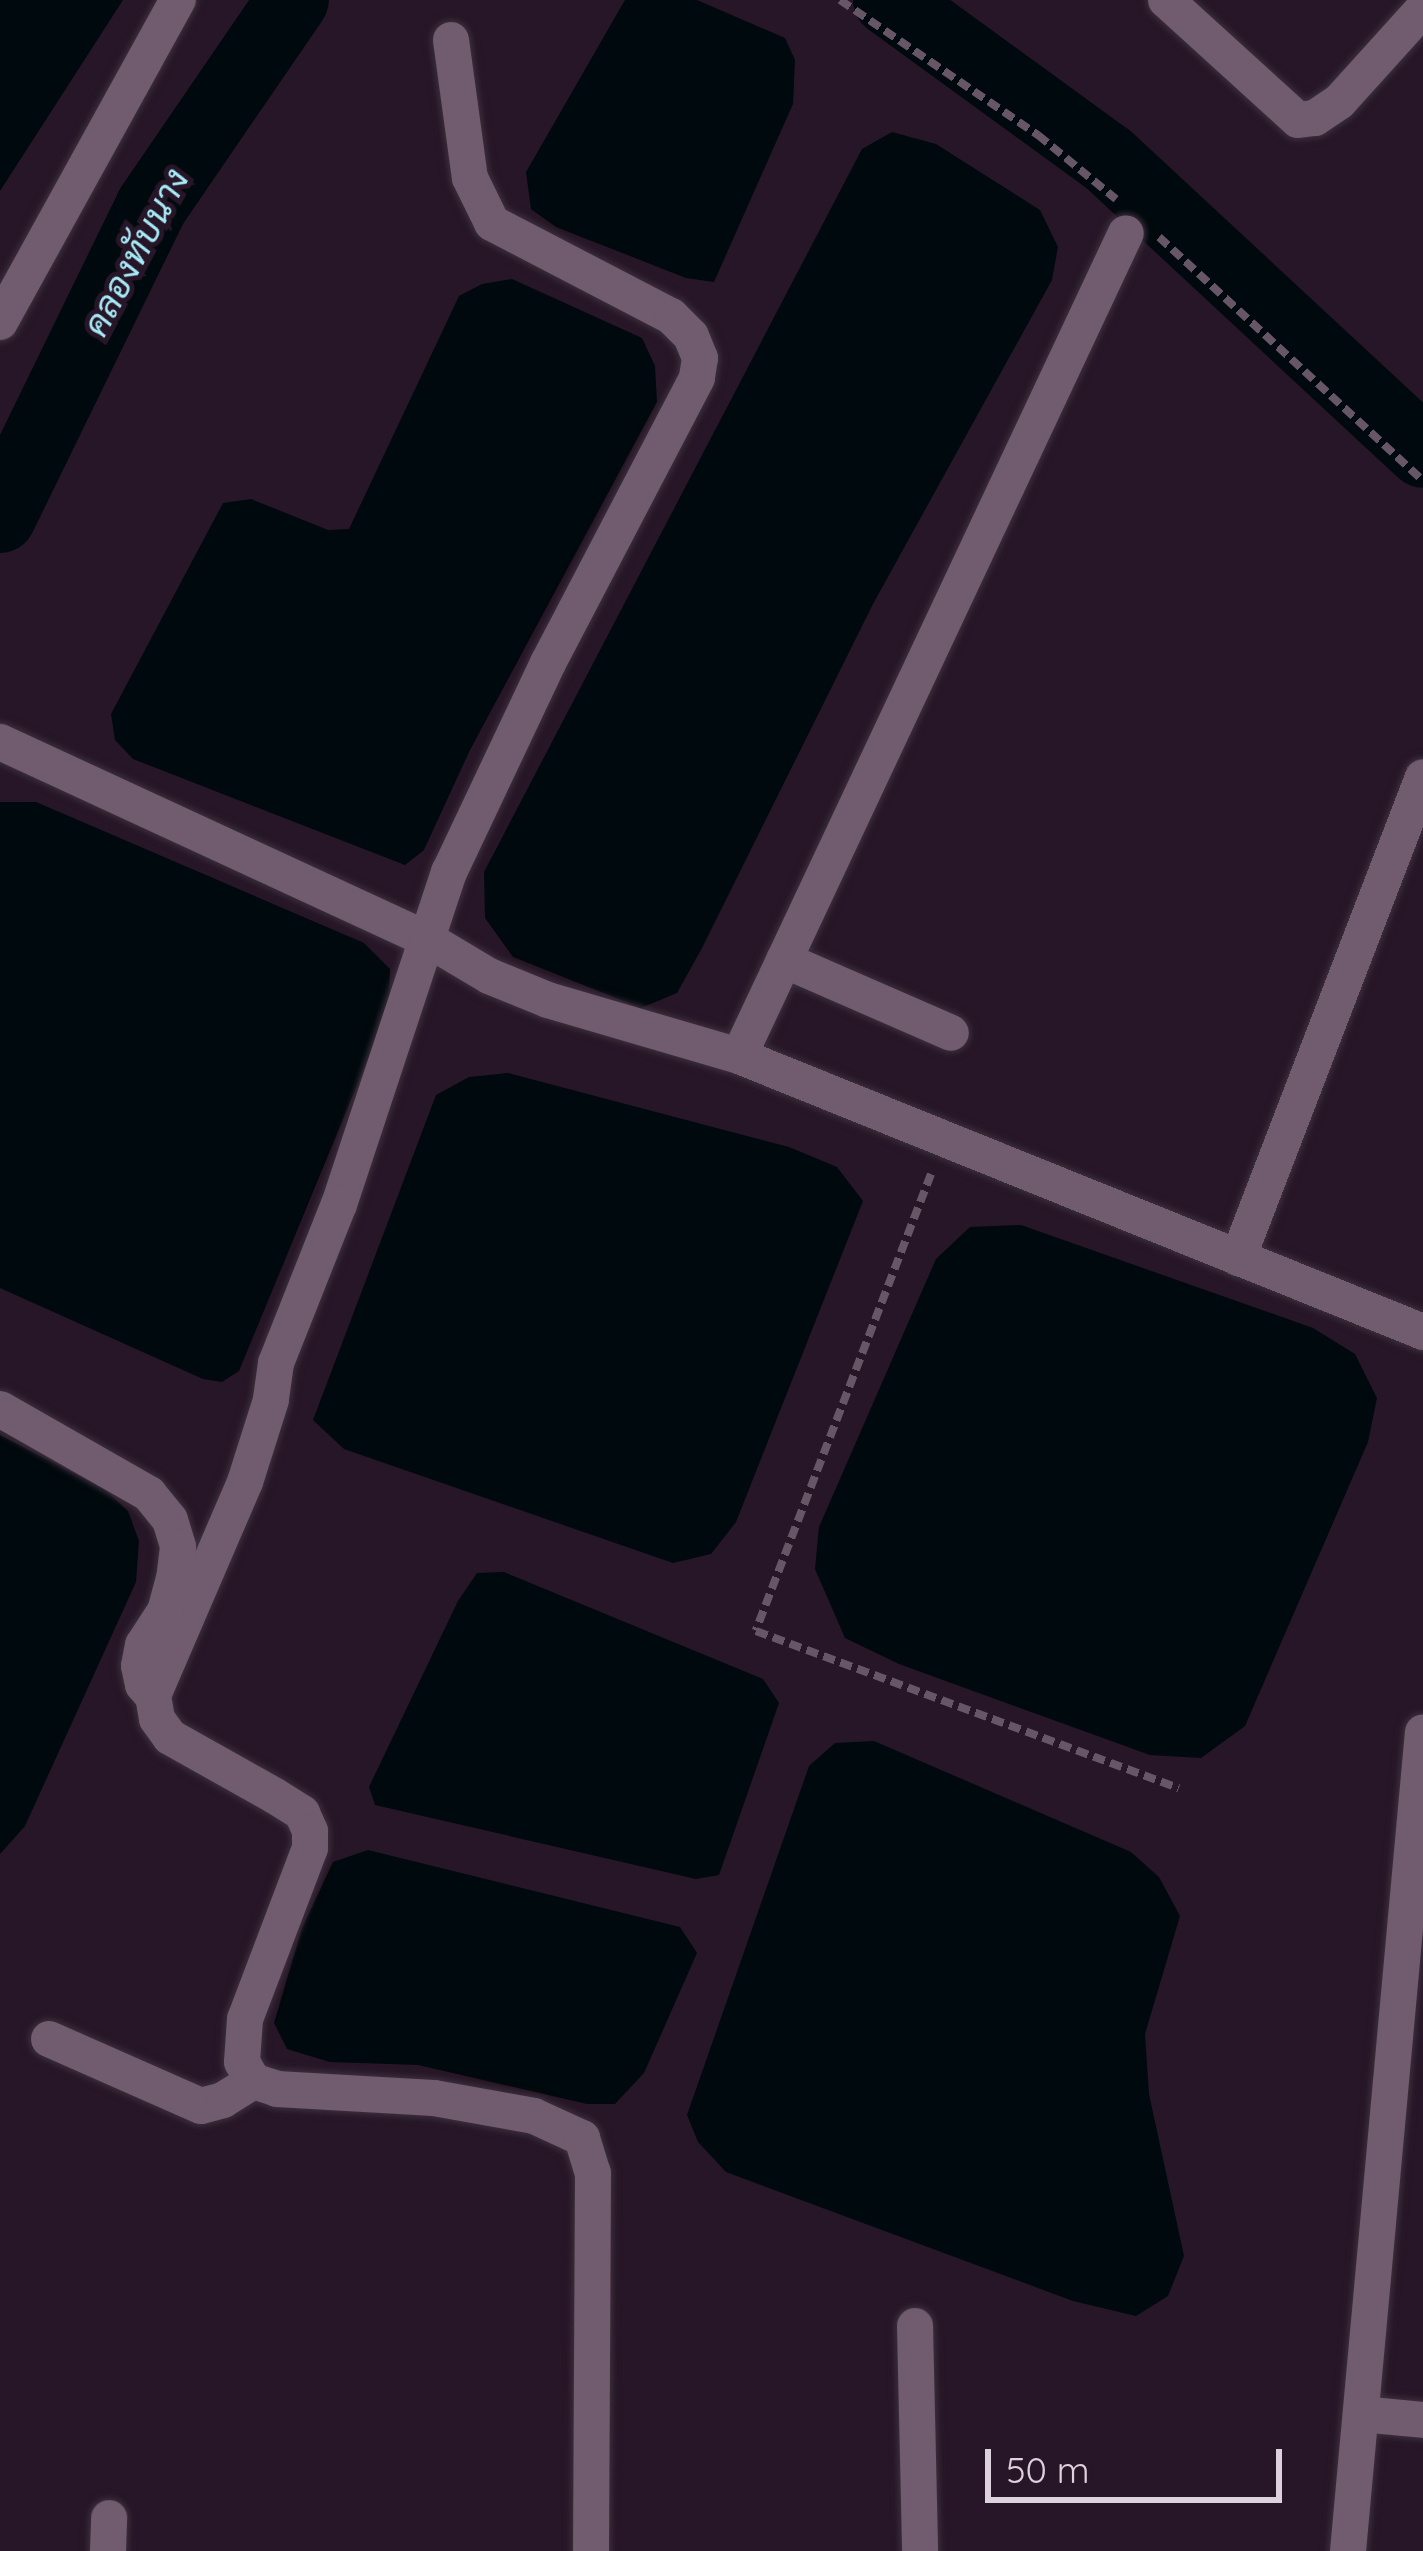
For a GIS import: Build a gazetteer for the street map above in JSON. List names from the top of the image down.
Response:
{
  "water": ["คลองทับนาง"],
  "scale_bar": "50 m"
}
